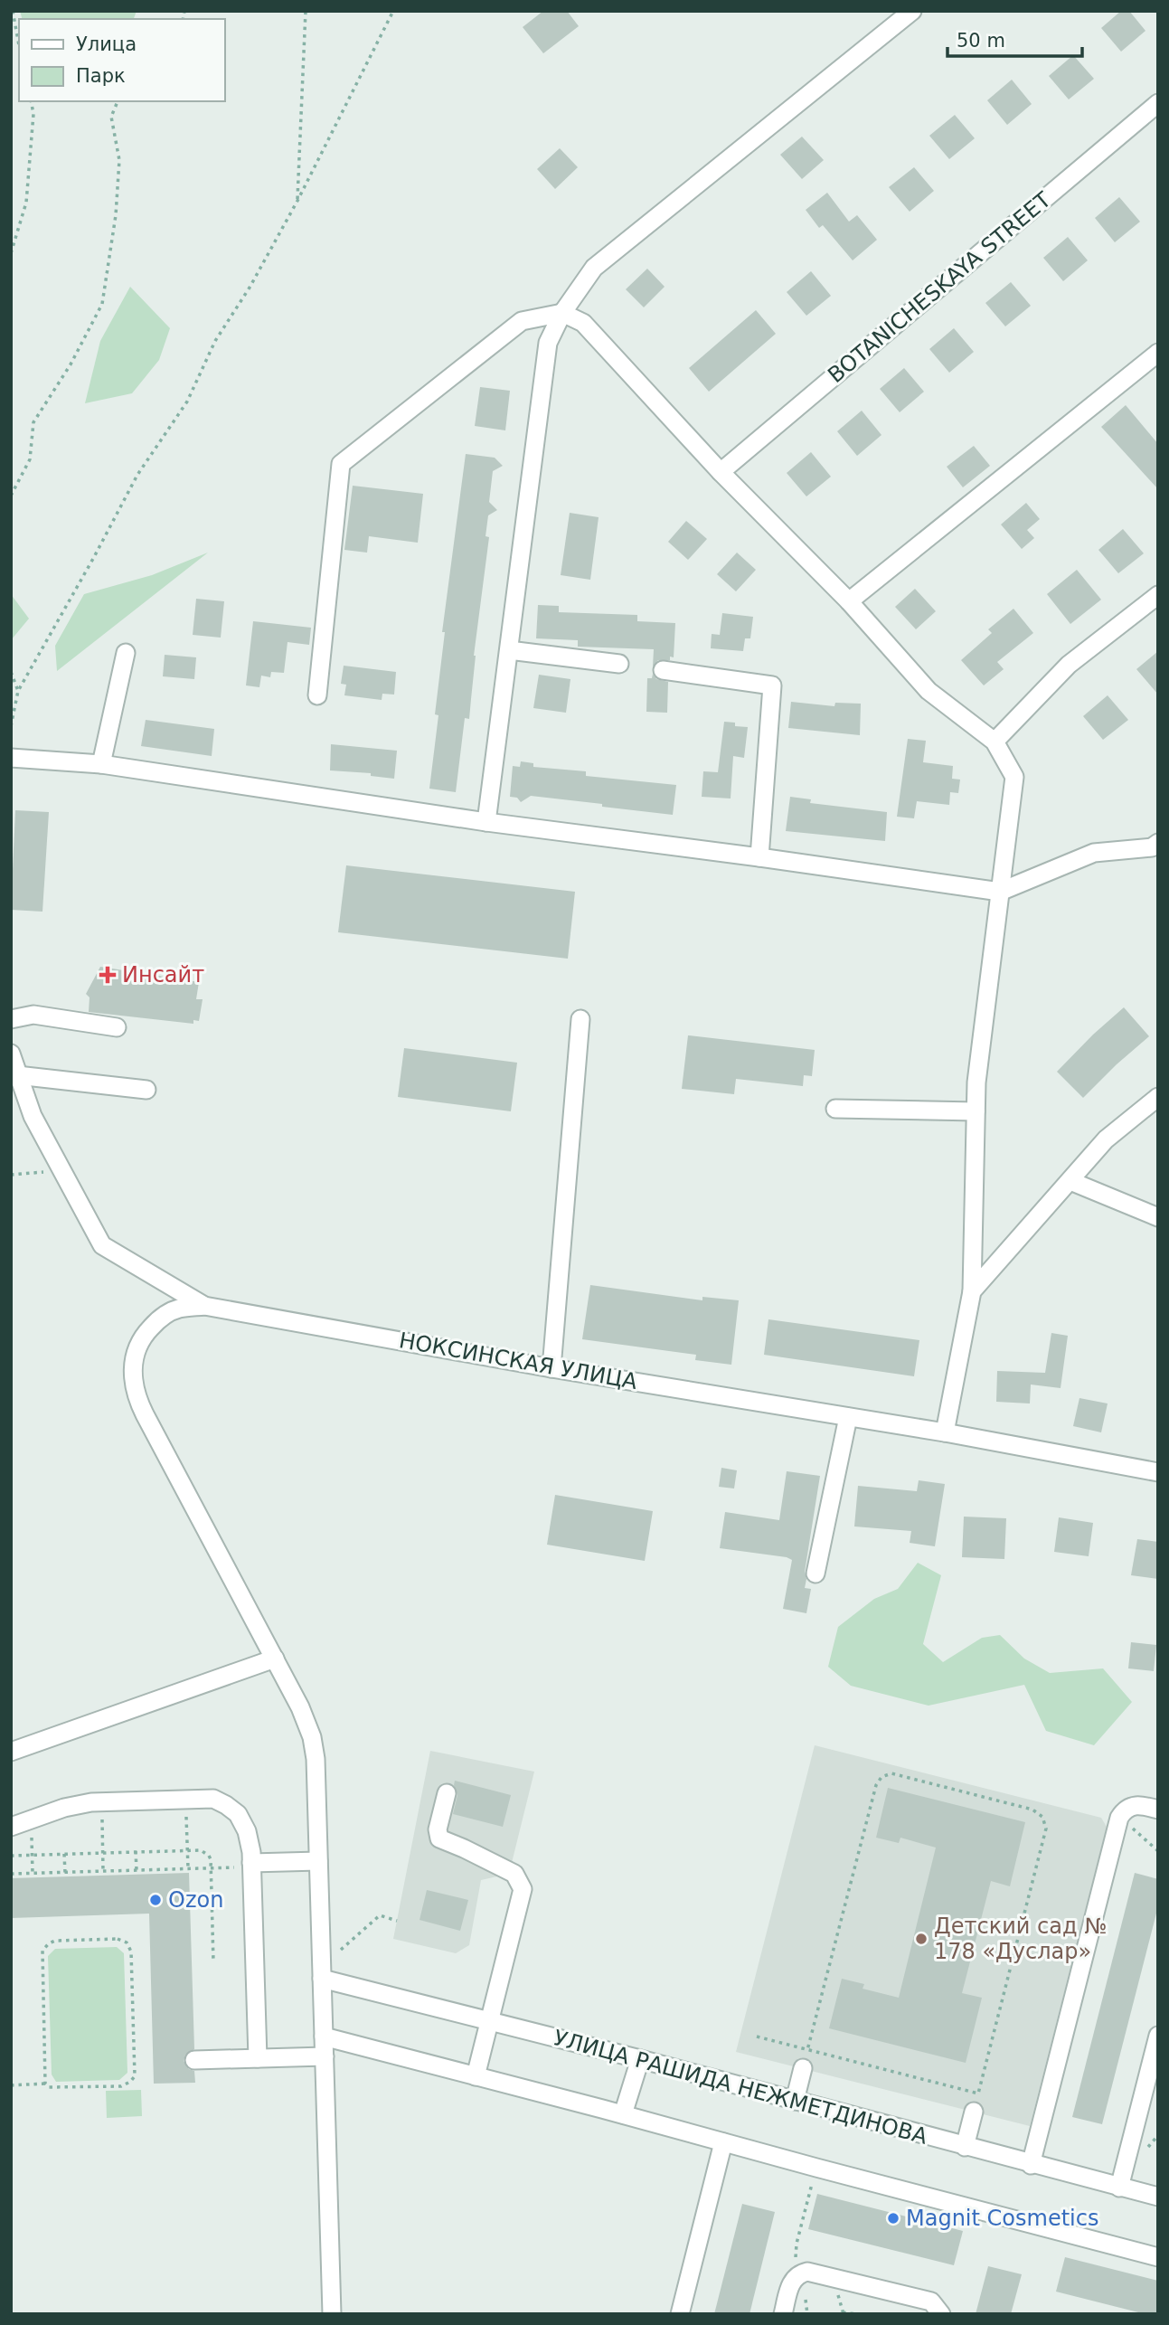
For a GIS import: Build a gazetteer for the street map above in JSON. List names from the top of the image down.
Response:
{
  "streets": {
    "street": ["BOTANICHESKAYA STREET", "НОКСИНСКАЯ УЛИЦА", "УЛИЦА РАШИДА НЕЖМЕТДИНОВА"]
  },
  "places": {
    "health": ["Инсайт"],
    "other": ["Ozon", "Детский сад № 178 «Дуслар»", "Magnit Cosmetics"]
  },
  "legend": ["Улица", "Парк"],
  "scale_bar": "50 m"
}
